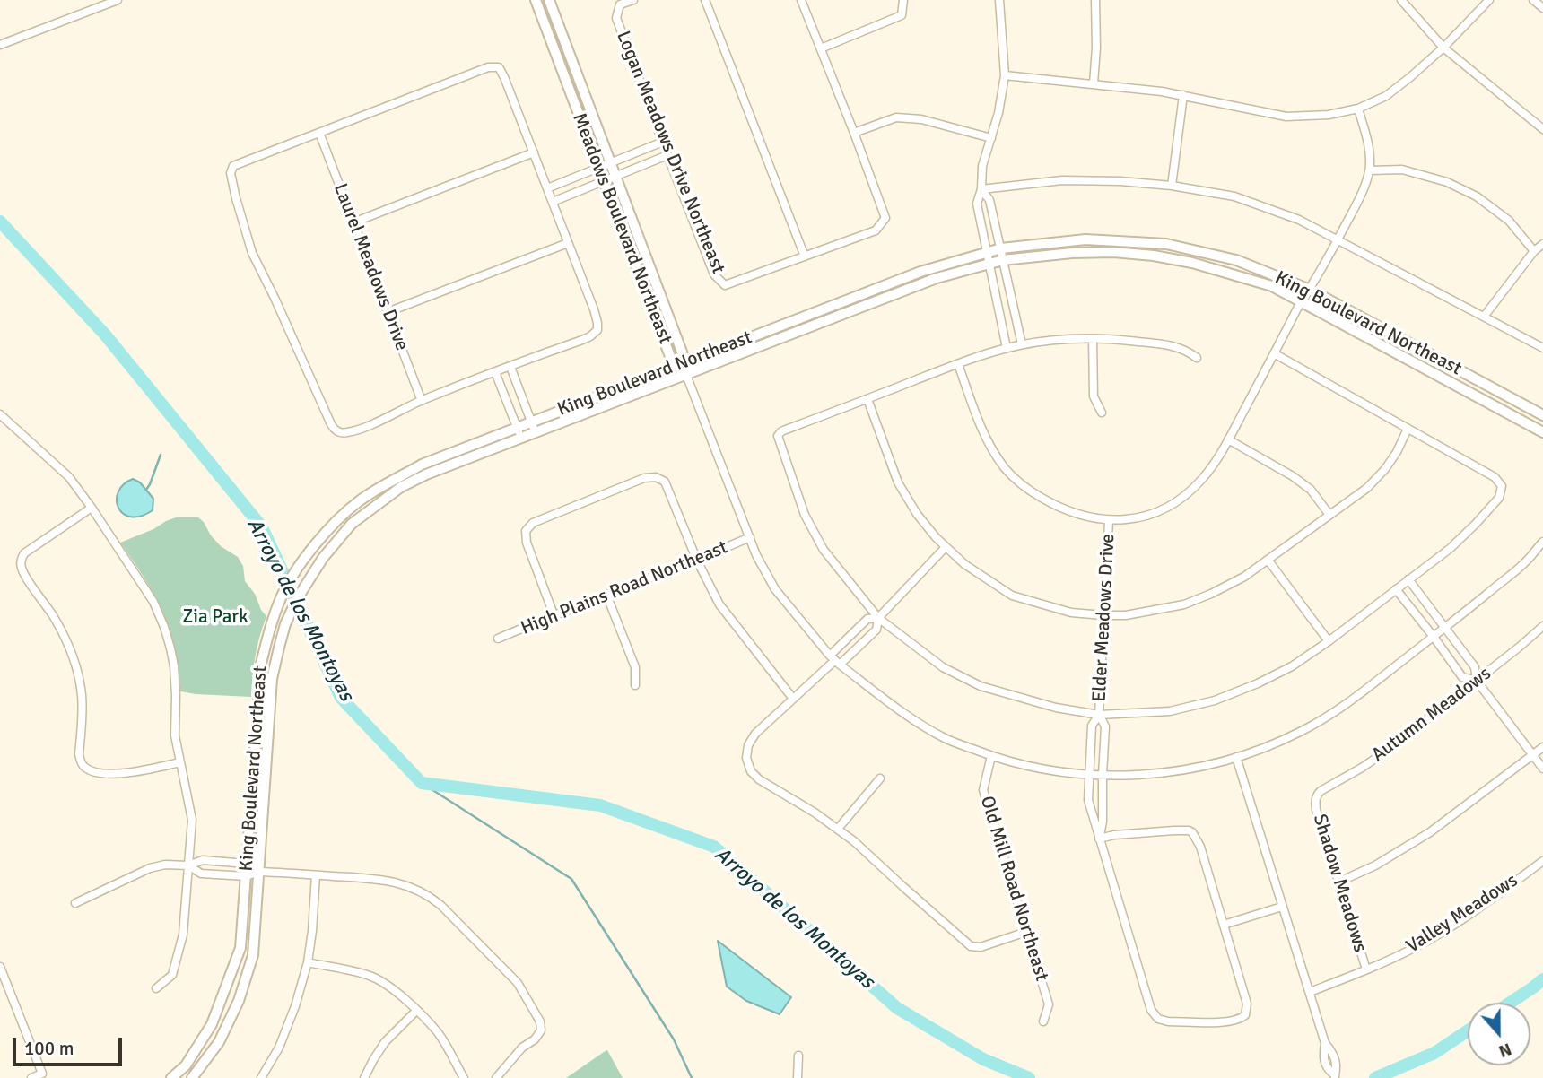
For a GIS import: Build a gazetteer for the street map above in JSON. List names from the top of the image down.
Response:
{
  "streets": {
    "street": [
      "Logan Meadows Drive Northeast",
      "Meadows Boulevard Northeast",
      "Laurel Meadows Drive",
      "King Boulevard Northeast",
      "High Plains Road Northeast",
      "Elder Meadows Drive",
      "Autumn Meadows",
      "Shadow Meadows",
      "Old Mill Road Northeast",
      "Valley Meadows"
    ]
  },
  "crossings": [
    ["Meadows Boulevard Northeast", "King Boulevard Northeast"],
    ["Autumn Meadows", "Shadow Meadows"],
    ["Shadow Meadows", "Valley Meadows"]
  ],
  "water": ["Arroyo de los Montoyas"],
  "parks": ["Zia Park"],
  "scale_bar": "100 m",
  "north": "bottom"
}
